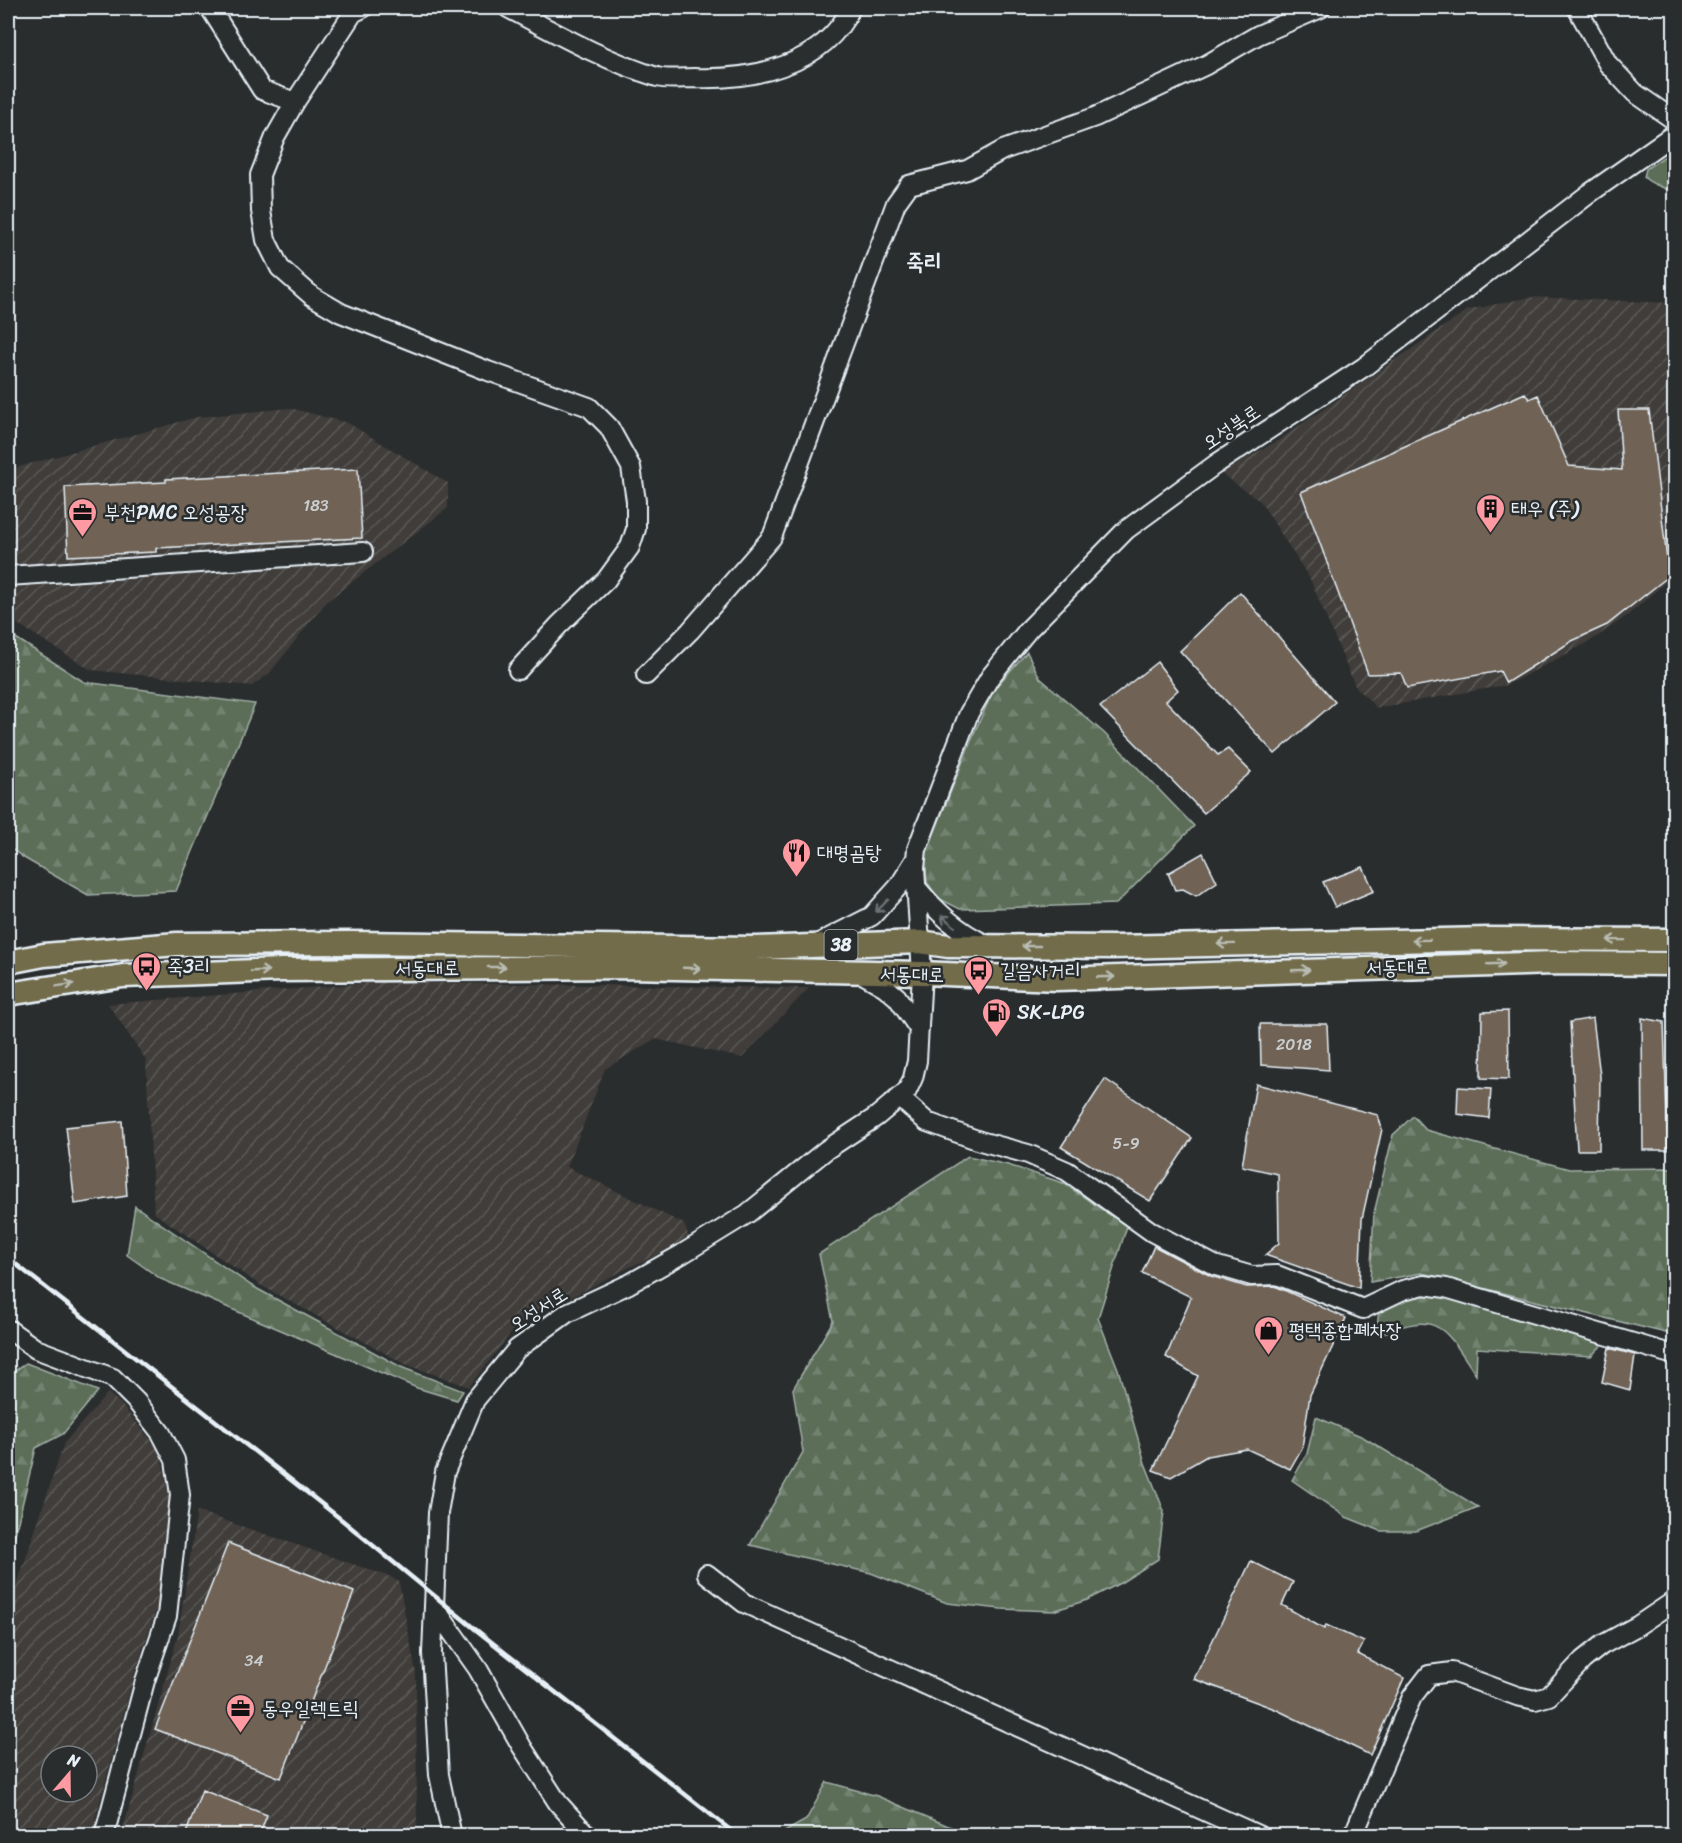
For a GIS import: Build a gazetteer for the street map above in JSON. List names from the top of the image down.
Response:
{
  "streets": {
    "main road": ["38", "서동대로"],
    "street": ["오성북로", "오성서로"]
  },
  "crossings": [
    ["오성북로", "오성서로"],
    ["서동대로", "오성서로"]
  ],
  "districts": ["죽리"],
  "places": {
    "building": ["태우 (주)"],
    "office": ["부천PMC 오성공장", "동우일렉트릭"],
    "restaurant": ["대명곰탕"],
    "bus stop": ["죽3리", "길음사거리"],
    "fuel station": ["SK-LPG"],
    "shop": ["평택종합폐차장"]
  },
  "house_numbers": [
    "183",
    "2018",
    "5-9",
    "34"
  ],
  "north": "top"
}
